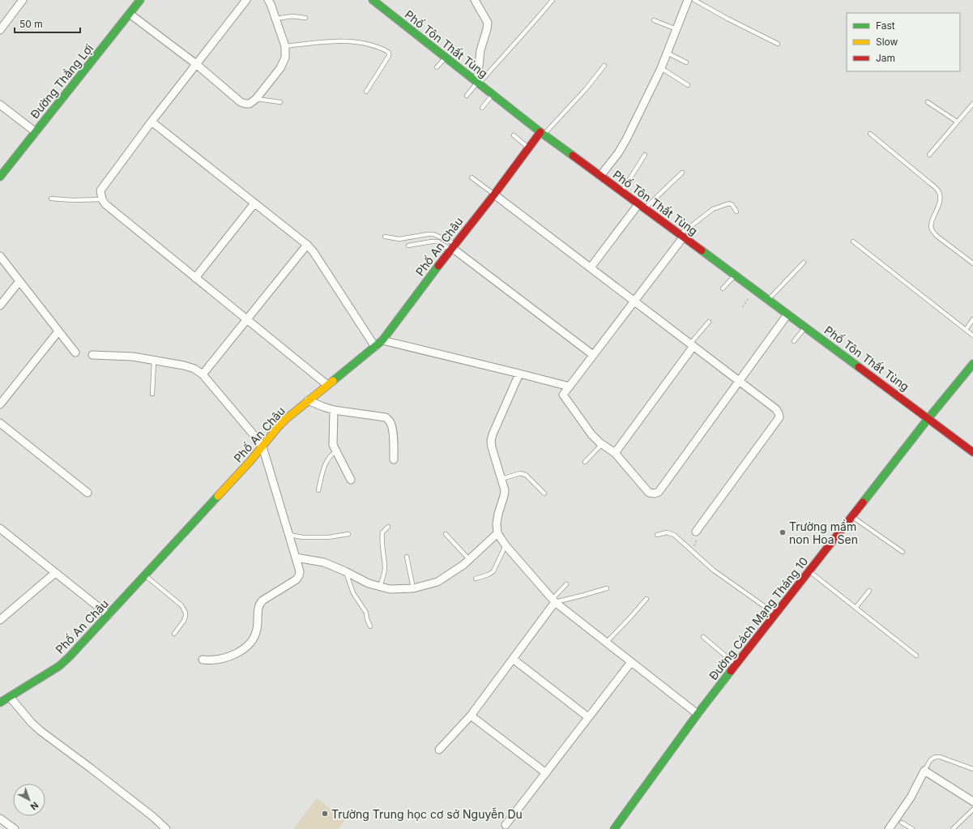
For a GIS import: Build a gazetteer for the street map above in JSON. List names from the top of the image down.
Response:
{
  "streets": {
    "street": [
      "Phố Tôn Thất Tùng",
      "Đường Thắng Lợi",
      "Phố An Châu",
      "Đường Cách Mạng Tháng 10"
    ]
  },
  "crossings": [
    ["Phố Tôn Thất Tùng", "Phố An Châu"],
    ["Phố Tôn Thất Tùng", "Đường Cách Mạng Tháng 10"]
  ],
  "places": ["Trường mầm non Hoa Sen", "Trường Trung học cơ sở Nguyễn Du"],
  "legend": ["Fast", "Slow", "Jam"],
  "scale_bar": "50 m",
  "north": "bottom right"
}
